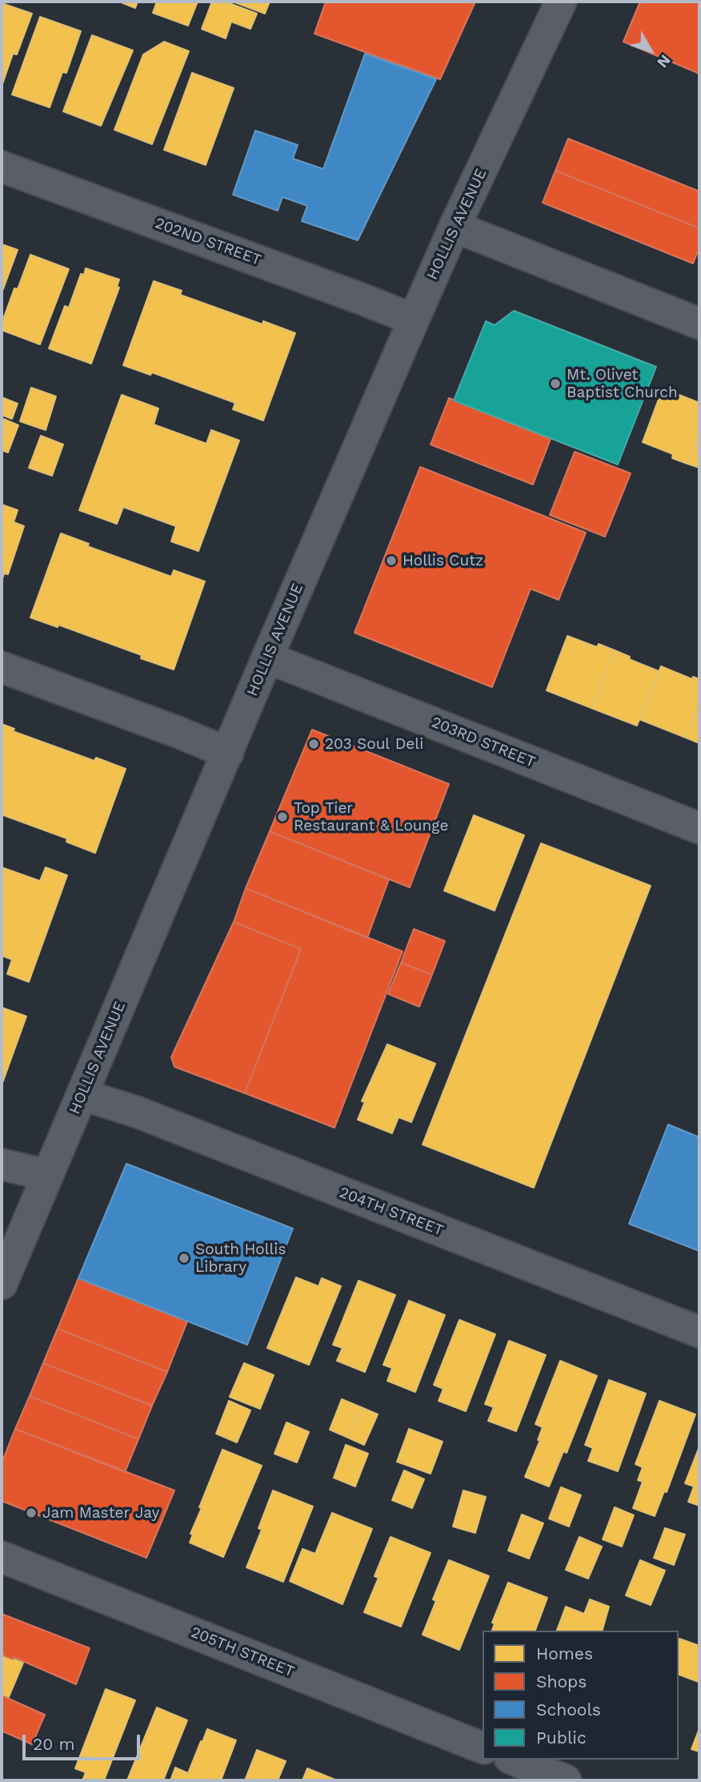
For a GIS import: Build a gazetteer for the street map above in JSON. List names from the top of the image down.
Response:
{
  "streets": {
    "street": [
      "HOLLIS AVENUE",
      "202ND STREET",
      "203RD STREET",
      "204TH STREET",
      "205TH STREET"
    ]
  },
  "crossings": [
    ["HOLLIS AVENUE", "202ND STREET"],
    ["HOLLIS AVENUE", "203RD STREET"],
    ["HOLLIS AVENUE", "204TH STREET"]
  ],
  "places": [
    "Mt. Olivet Baptist Church",
    "Hollis Cutz",
    "203 Soul Deli",
    "Top Tier Restaurant & Lounge",
    "South Hollis Library",
    "Jam Master Jay"
  ],
  "legend": [
    "Homes",
    "Shops",
    "Schools",
    "Public"
  ],
  "scale_bar": "20 m",
  "north": "bottom right"
}
